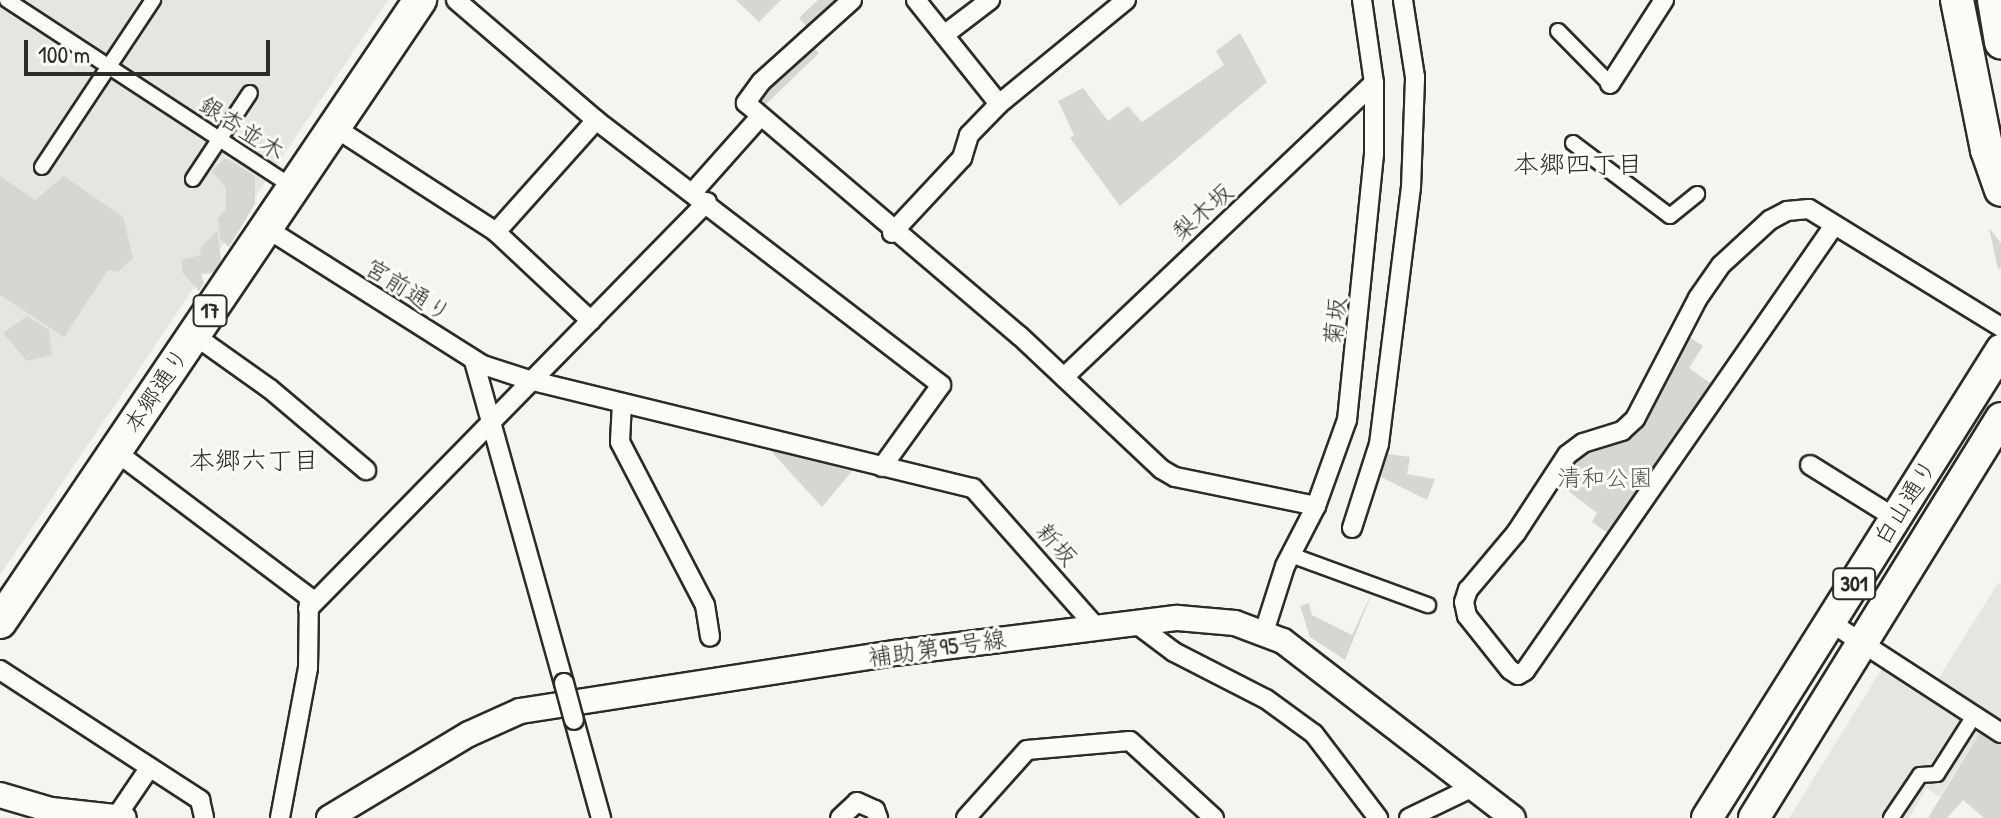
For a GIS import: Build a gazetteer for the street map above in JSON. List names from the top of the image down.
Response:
{
  "streets": {
    "highway": ["17", "本郷通り"],
    "main road": ["白山通り", "301"],
    "street": [
      "銀杏並木",
      "梨木坂",
      "宮前通り",
      "菊坂",
      "新坂",
      "補助第95号線"
    ]
  },
  "crossings": [
    ["銀杏並木", "本郷通り"],
    ["梨木坂", "菊坂"],
    ["宮前通り", "本郷通り"],
    ["宮前通り", "新坂"],
    ["菊坂", "補助第95号線"],
    ["新坂", "補助第95号線"]
  ],
  "districts": ["本郷四丁目", "本郷六丁目"],
  "parks": ["清和公園"],
  "scale_bar": "100 m"
}
